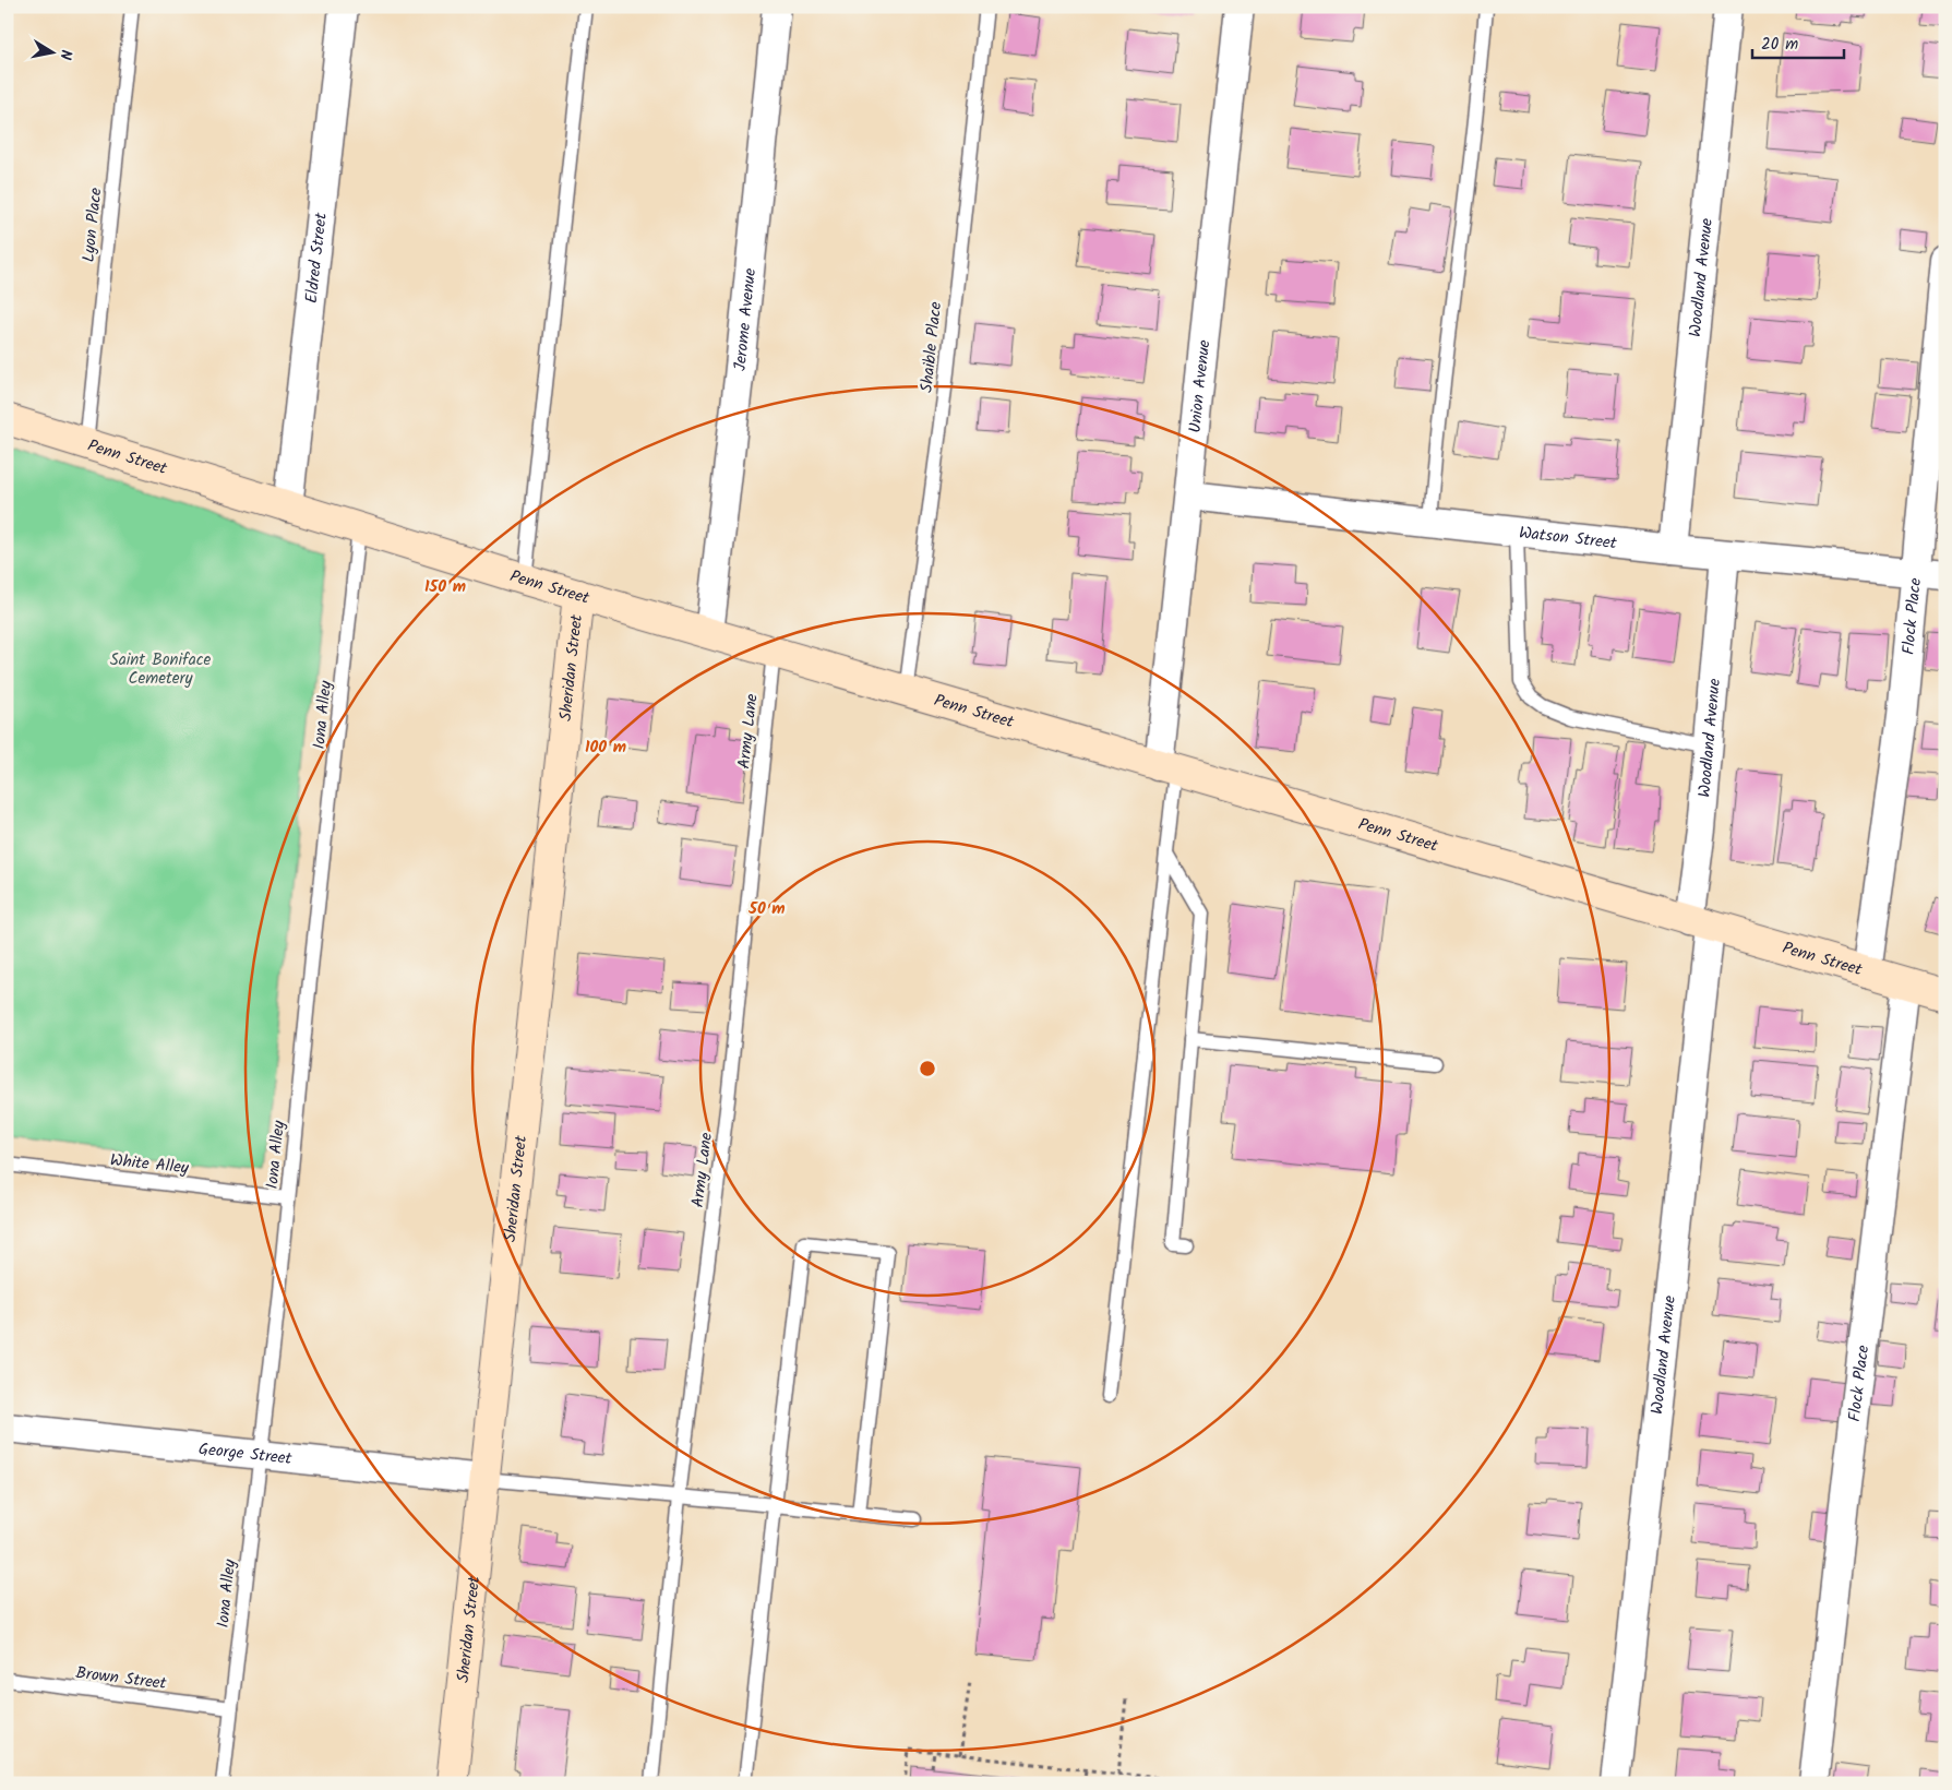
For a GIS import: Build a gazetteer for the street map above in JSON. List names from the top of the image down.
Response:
{
  "streets": {
    "street": [
      "Eldred Street",
      "Woodland Avenue",
      "Jerome Avenue",
      "Union Avenue",
      "Penn Street",
      "Watson Street",
      "Flock Place",
      "Sheridan Street",
      "George Street"
    ],
    "lane": [
      "Lyon Place",
      "Shaible Place",
      "Iona Alley",
      "Army Lane",
      "White Alley",
      "Brown Street"
    ]
  },
  "crossings": [
    ["Lyon Place", "Penn Street"],
    ["Eldred Street", "Penn Street"],
    ["Woodland Avenue", "Penn Street"],
    ["Woodland Avenue", "Watson Street"],
    ["Jerome Avenue", "Penn Street"],
    ["Shaible Place", "Penn Street"],
    ["Union Avenue", "Penn Street"],
    ["Union Avenue", "Watson Street"],
    ["Penn Street", "Flock Place"],
    ["Penn Street", "Sheridan Street"],
    ["Penn Street", "Iona Alley"],
    ["Penn Street", "Army Lane"],
    ["Watson Street", "Flock Place"],
    ["Sheridan Street", "George Street"],
    ["Iona Alley", "White Alley"],
    ["Iona Alley", "George Street"],
    ["Iona Alley", "Brown Street"]
  ],
  "parks": ["Saint Boniface Cemetery"],
  "scale_bar": "20 m",
  "north": "right",
  "rings": ["150 m", "100 m", "50 m"]
}
